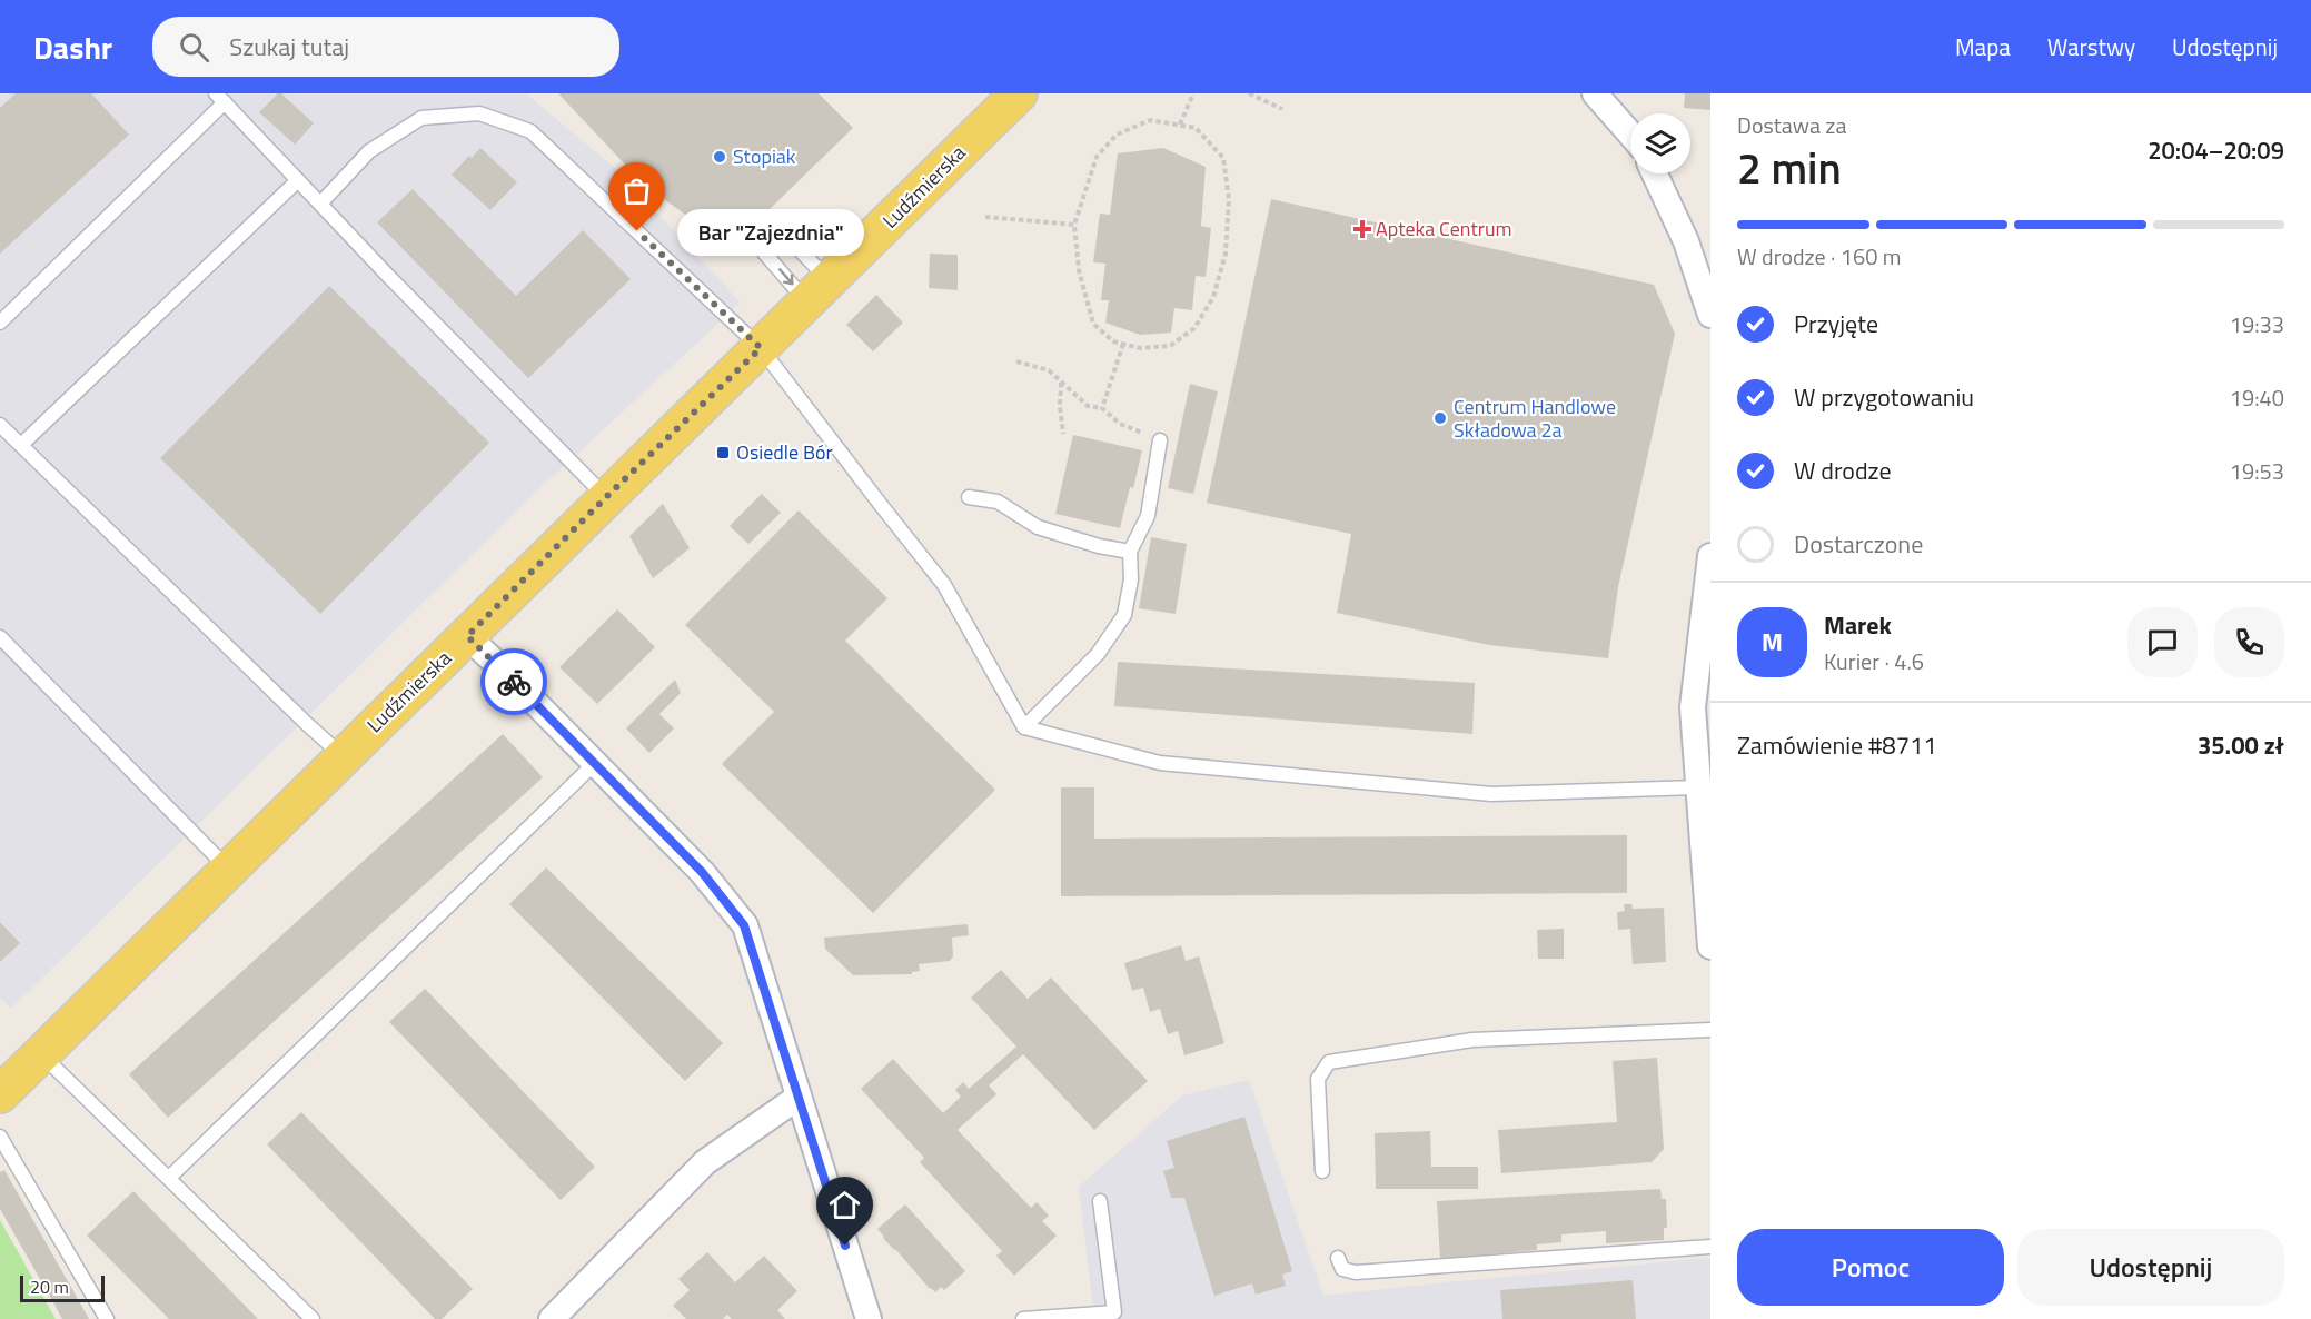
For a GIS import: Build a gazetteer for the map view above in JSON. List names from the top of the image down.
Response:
{
  "streets": {
    "main road": ["Ludźmierska"]
  },
  "places": {
    "other": ["Stopiak", "Bar \"Zajezdnia\"", "Centrum Handlowe Składowa 2a"],
    "health": ["Apteka Centrum"],
    "transit": ["Osiedle Bór"]
  },
  "scale_bar": "20 m",
  "page": {
    "header": "Dashr",
    "search": "Szukaj tutaj",
    "nav": ["Mapa", "Warstwy", "Udostępnij"],
    "heading": ["2 min", "Dostawa za", "20:04–20:09"],
    "panel": [
      "Marek",
      "Kurier · 4.6",
      "Zamówienie #8711",
      "35.00 zł"
    ],
    "bar": "W drodze · 160 m",
    "bubble": "Bar \"Zajezdnia\"",
    "list": [
      ["Przyjęte", "19:33"],
      ["W przygotowaniu", "19:40"],
      ["W drodze", "19:53"],
      "Dostarczone"
    ],
    "round": "M",
    "buttons": ["Pomoc", "Udostępnij"],
    "scale": "20 m"
  }
}
